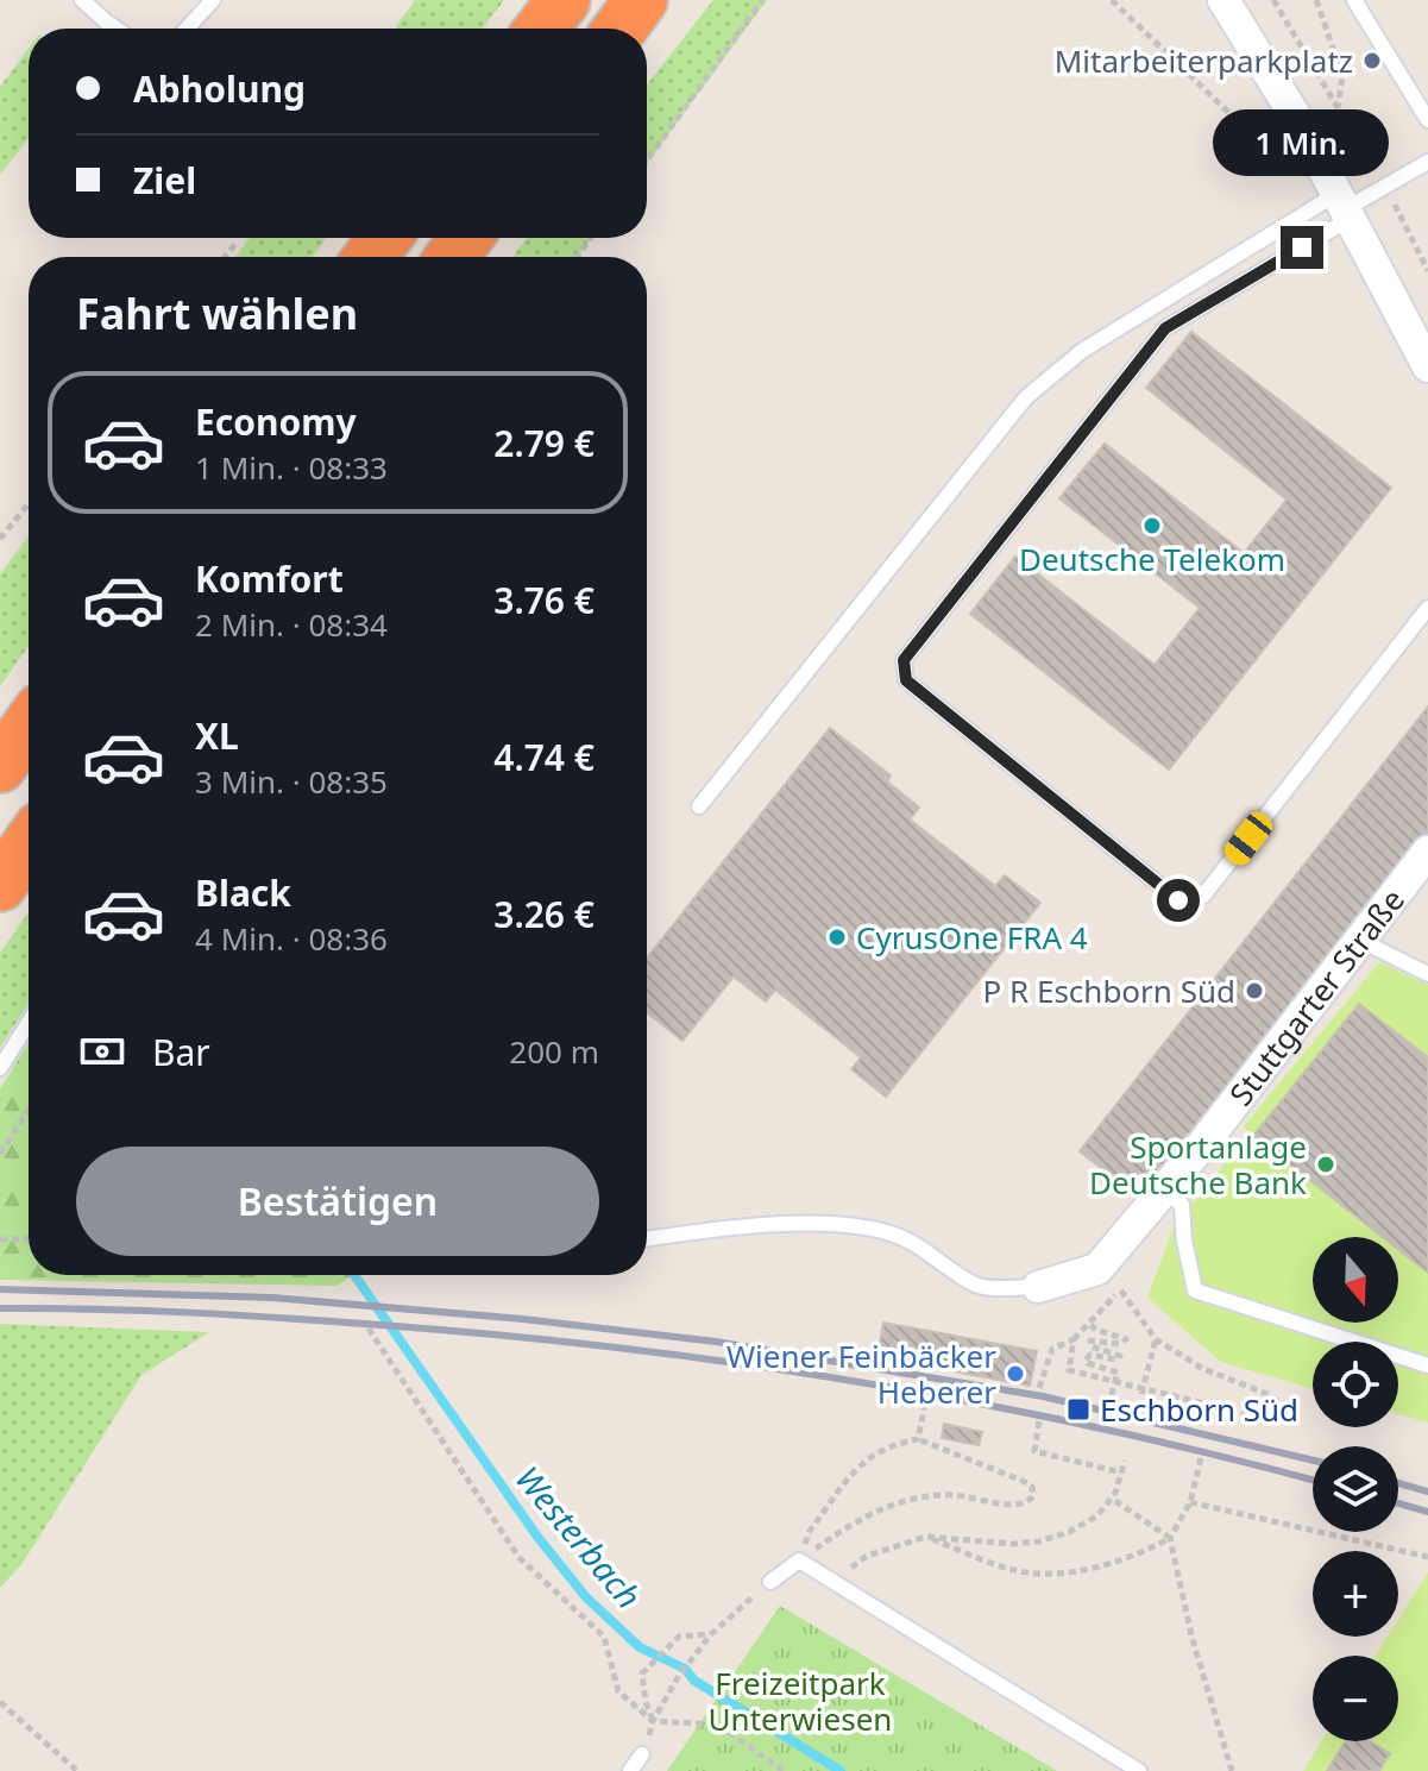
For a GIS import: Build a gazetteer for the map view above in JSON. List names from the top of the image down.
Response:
{
  "streets": {
    "street": ["Stuttgarter Straße"]
  },
  "water": ["Westerbach"],
  "parks": ["Freizeitpark Unterwiesen"],
  "places": {
    "other": [
      "Mitarbeiterparkplatz",
      "Deutsche Telekom",
      "CyrusOne FRA 4",
      "P R Eschborn Süd",
      "Sportanlage Deutsche Bank",
      "Wiener Feinbäcker Heberer"
    ],
    "transit": ["Eschborn Süd"]
  },
  "north": "bottom",
  "page": {
    "banner": ["Abholung", "Ziel"],
    "bubble": "1 Min.",
    "heading": "Fahrt wählen",
    "list": [
      {
        "name": "Economy",
        "note": "1 Min. · 08:33",
        "value": "2.79 €"
      },
      {
        "name": "Komfort",
        "note": "2 Min. · 08:34",
        "value": "3.76 €"
      },
      {
        "name": "XL",
        "note": "3 Min. · 08:35",
        "value": "4.74 €"
      },
      {
        "name": "Black",
        "note": "4 Min. · 08:36",
        "value": "3.26 €"
      }
    ],
    "pay": ["Bar", "200 m"],
    "buttons": "Bestätigen",
    "map_buttons": ["+", "−"]
  }
}
